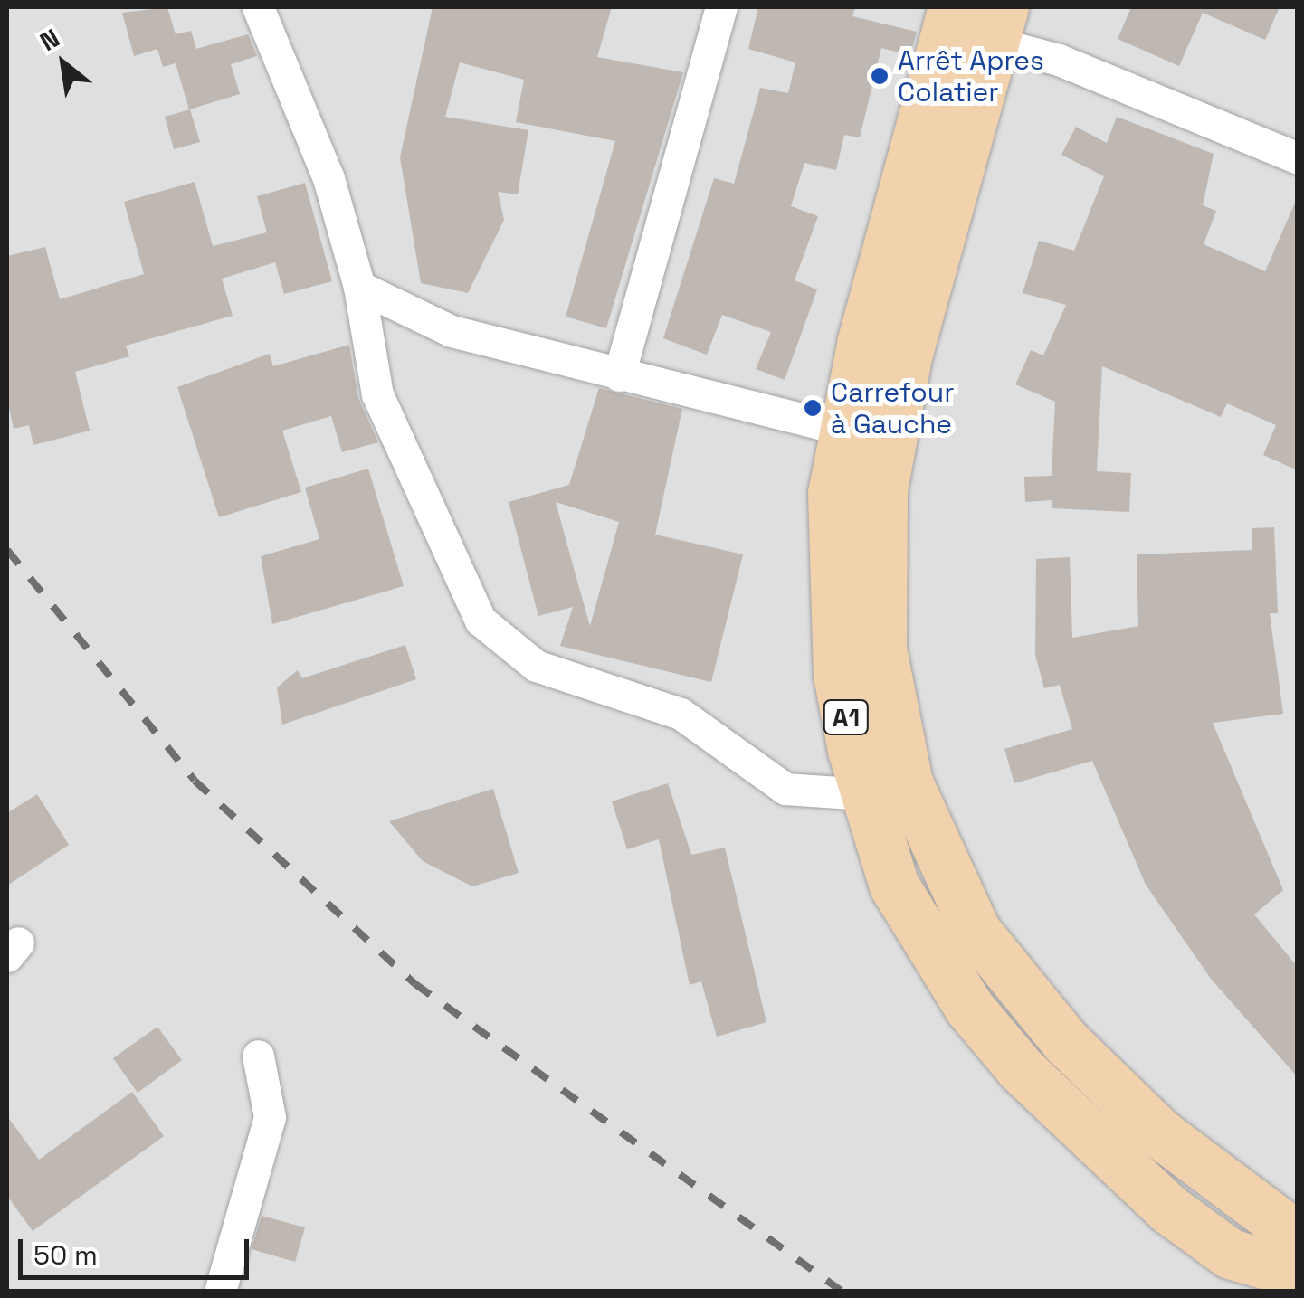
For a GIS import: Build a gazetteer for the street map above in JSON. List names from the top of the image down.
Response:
{
  "streets": {
    "main road": ["A1"]
  },
  "places": ["Arrêt Apres Colatier", "Carrefour à Gauche"],
  "scale_bar": "50 m",
  "north": "top left"
}
